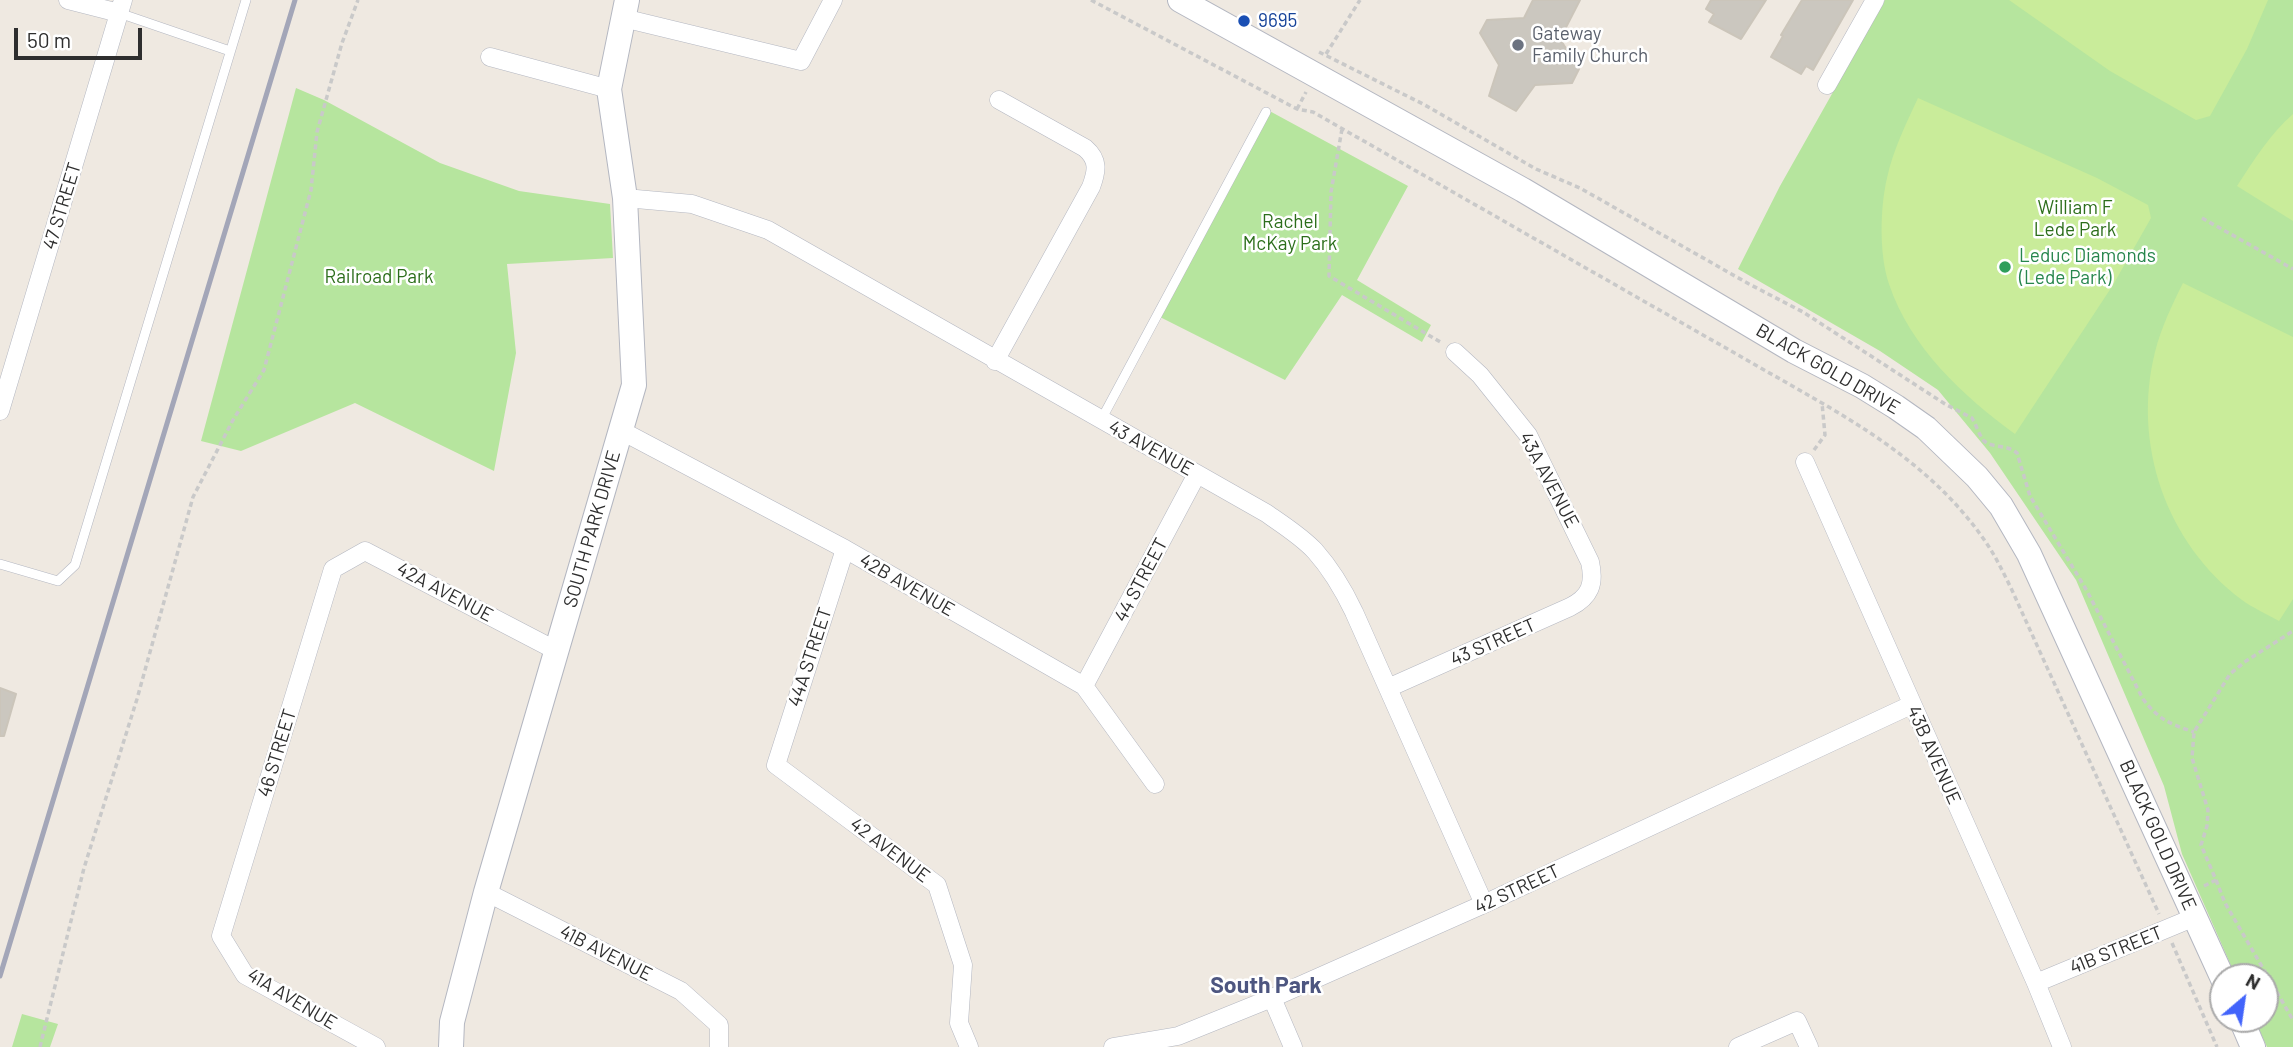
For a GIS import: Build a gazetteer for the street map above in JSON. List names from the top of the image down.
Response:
{
  "streets": {
    "main road": ["BLACK GOLD DRIVE", "SOUTH PARK DRIVE"],
    "street": [
      "47 STREET",
      "43 AVENUE",
      "43A AVENUE",
      "44 STREET",
      "42B AVENUE",
      "42A AVENUE",
      "43 STREET",
      "44A STREET",
      "46 STREET",
      "43B AVENUE",
      "42 AVENUE",
      "42 STREET",
      "41B STREET",
      "41B AVENUE",
      "41A AVENUE"
    ]
  },
  "crossings": [
    ["BLACK GOLD DRIVE", "41B STREET"],
    ["43 AVENUE", "SOUTH PARK DRIVE"],
    ["43 AVENUE", "44 STREET"],
    ["43 AVENUE", "43 STREET"],
    ["43 AVENUE", "42 STREET"],
    ["43A AVENUE", "43 STREET"],
    ["SOUTH PARK DRIVE", "42B AVENUE"],
    ["SOUTH PARK DRIVE", "42A AVENUE"],
    ["SOUTH PARK DRIVE", "41B AVENUE"],
    ["44 STREET", "42B AVENUE"],
    ["42B AVENUE", "44A STREET"],
    ["42A AVENUE", "46 STREET"],
    ["44A STREET", "42 AVENUE"],
    ["46 STREET", "41A AVENUE"],
    ["43B AVENUE", "42 STREET"],
    ["43B AVENUE", "41B STREET"]
  ],
  "districts": ["South Park"],
  "parks": ["William F Lede Park", "Rachel McKay Park", "Railroad Park"],
  "places": ["9695", "Gateway Family Church", "Leduc Diamonds (Lede Park)"],
  "scale_bar": "50 m",
  "north": "top right"
}
